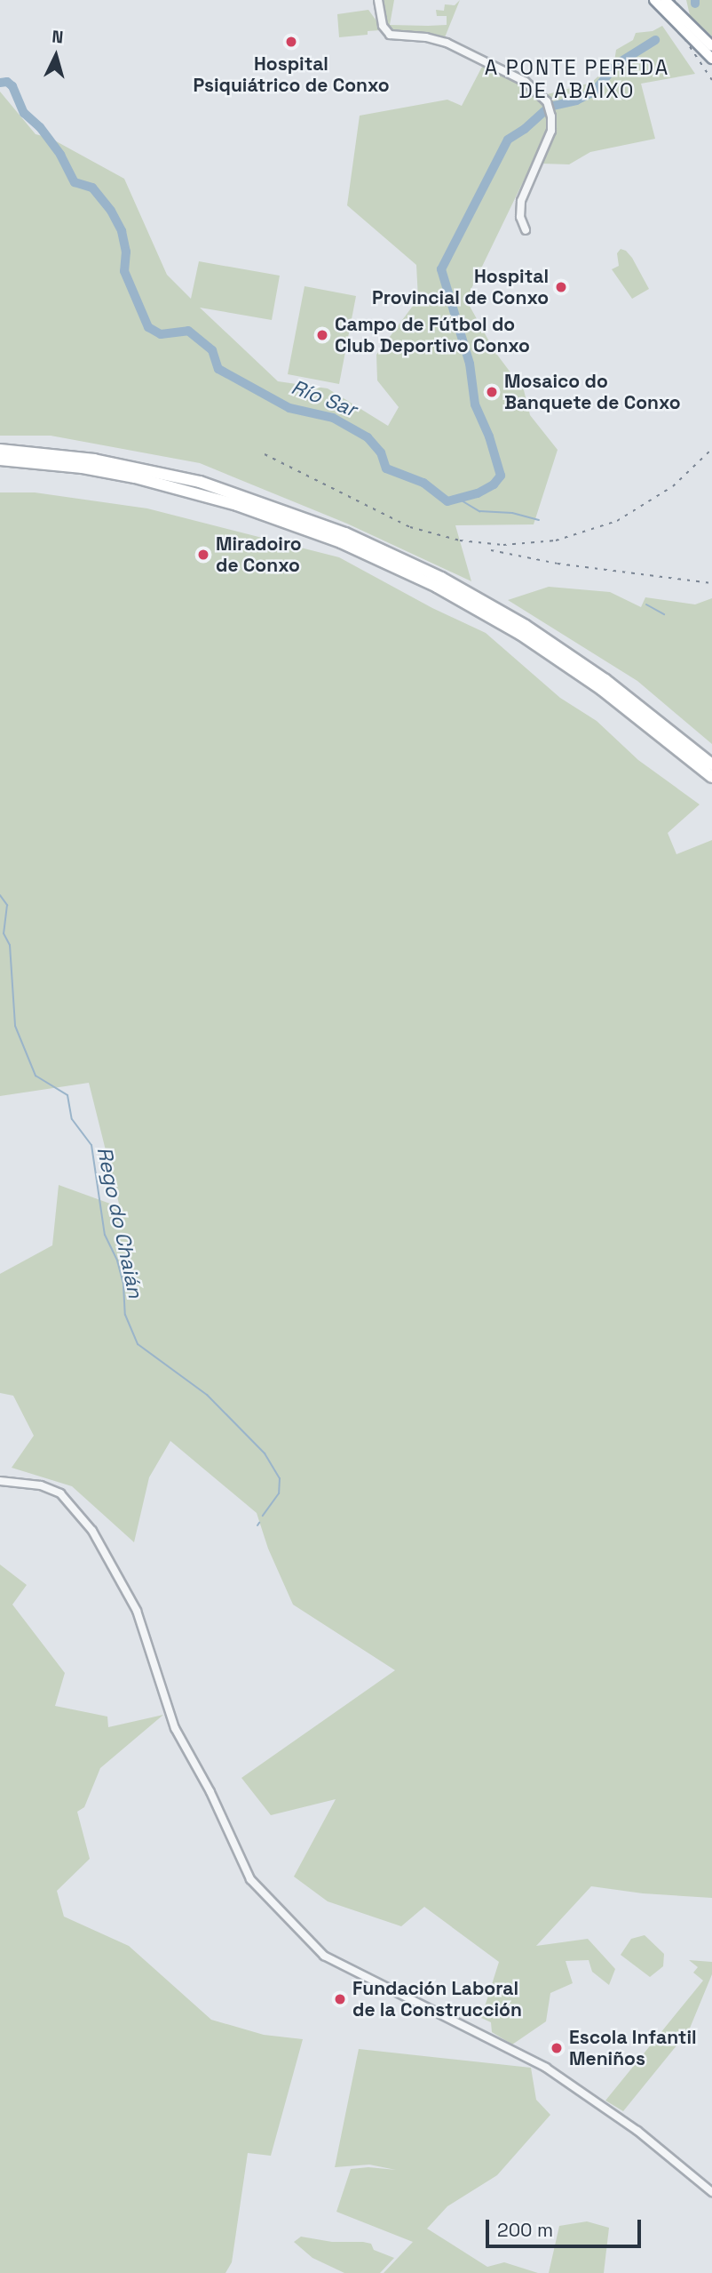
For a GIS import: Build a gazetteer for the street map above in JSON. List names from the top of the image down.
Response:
{
  "districts": ["A PONTE PEREDA DE ABAIXO"],
  "water": ["Río Sar", "Rego do Chaián"],
  "places": [
    "Hospital Psiquiátrico de Conxo",
    "Hospital Provincial de Conxo",
    "Campo de Fútbol do Club Deportivo Conxo",
    "Mosaico do Banquete de Conxo",
    "Miradoiro de Conxo",
    "Fundación Laboral de la Construcción",
    "Escola Infantil Meniños"
  ],
  "scale_bar": "200 m",
  "north": "top"
}
